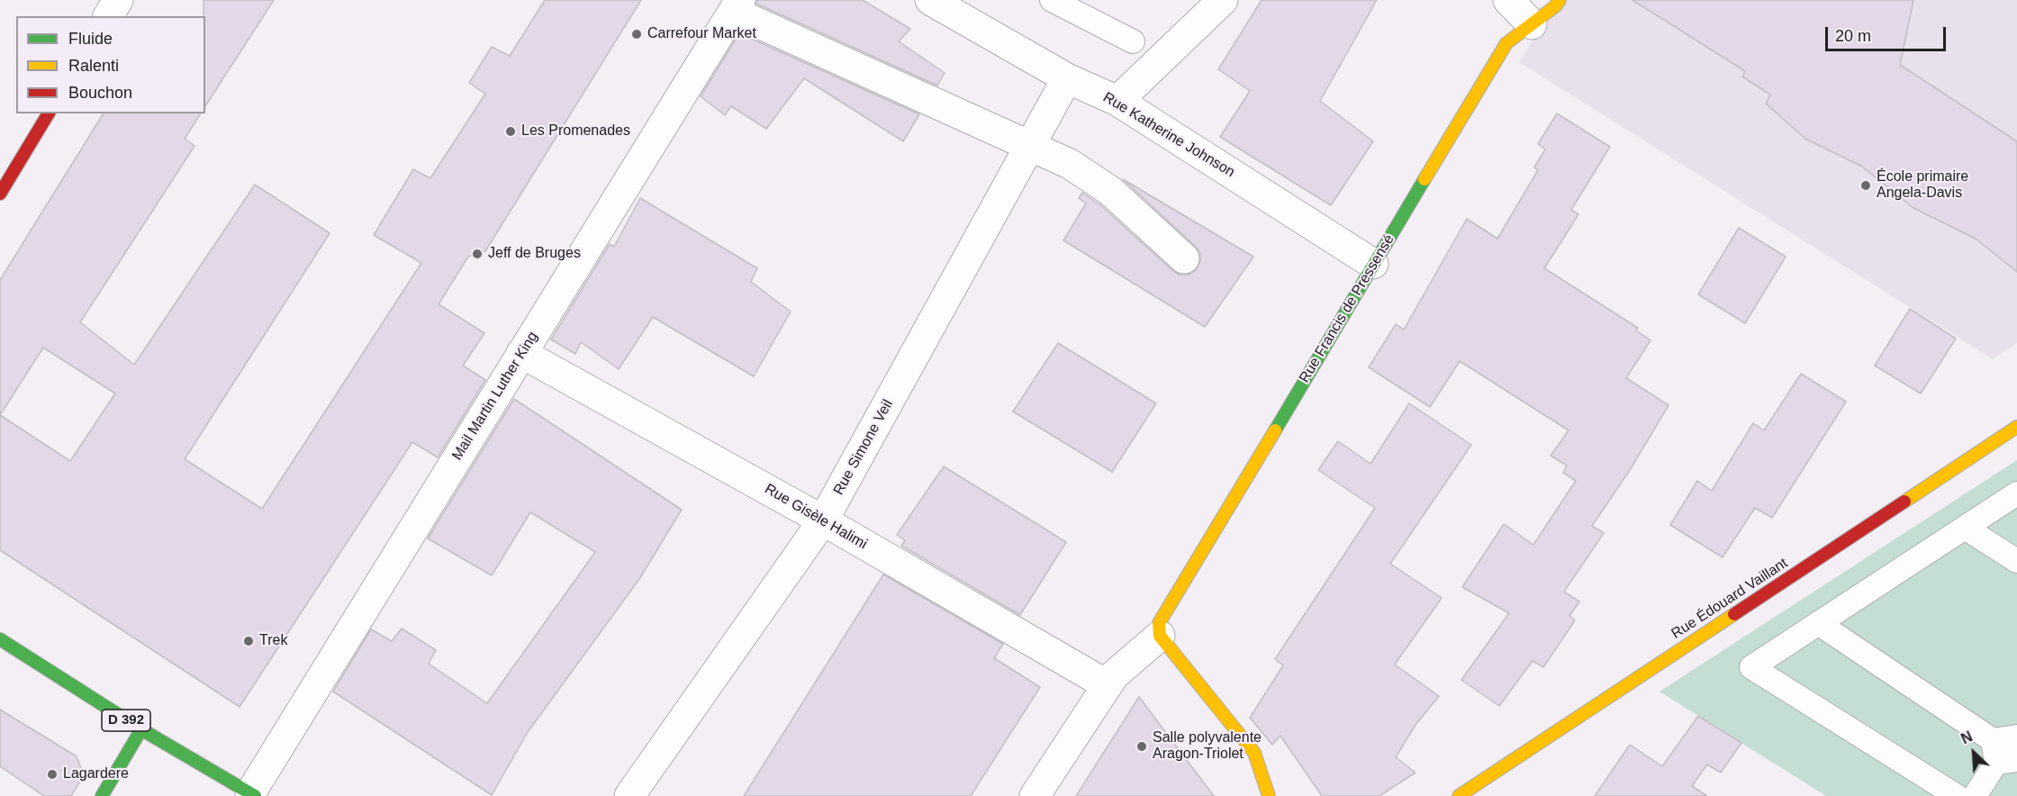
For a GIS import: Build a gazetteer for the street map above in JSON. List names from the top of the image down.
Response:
{
  "streets": {
    "street": [
      "Rue Katherine Johnson",
      "Rue Francis de Pressensé",
      "Mail Martin Luther King",
      "Rue Simone Veil",
      "Rue Gisèle Halimi",
      "Rue Édouard Vaillant",
      "D 392"
    ]
  },
  "crossings": [
    ["Rue Katherine Johnson", "Rue Francis de Pressensé"],
    ["Rue Katherine Johnson", "Rue Simone Veil"],
    ["Mail Martin Luther King", "Rue Gisèle Halimi"],
    ["Mail Martin Luther King", "D 392"],
    ["Rue Simone Veil", "Rue Gisèle Halimi"]
  ],
  "places": [
    "Carrefour Market",
    "Les Promenades",
    "École primaire Angela-Davis",
    "Jeff de Bruges",
    "Trek",
    "Salle polyvalente Aragon-Triolet",
    "Lagardere"
  ],
  "legend": ["Fluide", "Ralenti", "Bouchon"],
  "scale_bar": "20 m",
  "north": "top left"
}
